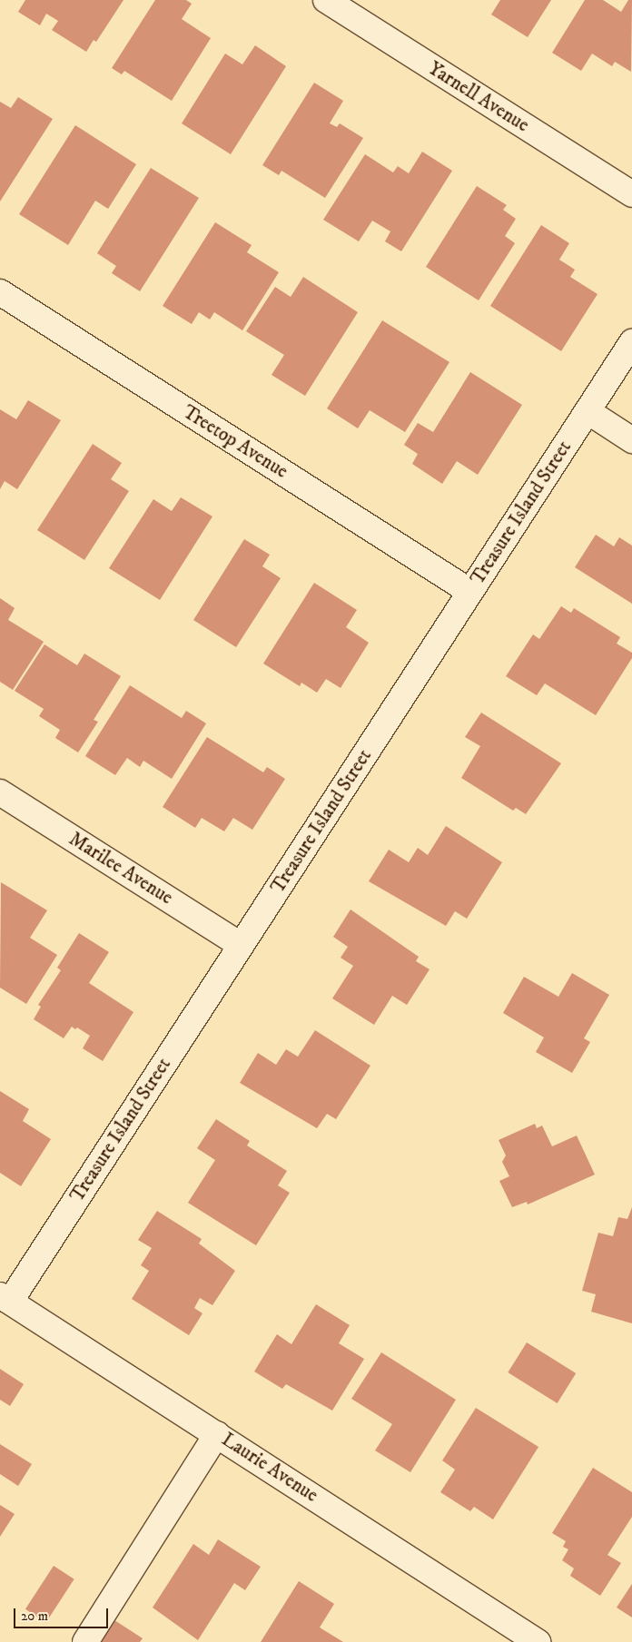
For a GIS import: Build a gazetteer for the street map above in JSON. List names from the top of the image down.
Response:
{
  "streets": {
    "street": [
      "Yarnell Avenue",
      "Treetop Avenue",
      "Treasure Island Street",
      "Marilee Avenue",
      "Laurie Avenue"
    ]
  },
  "crossings": [
    ["Treetop Avenue", "Treasure Island Street"],
    ["Treasure Island Street", "Marilee Avenue"],
    ["Treasure Island Street", "Laurie Avenue"]
  ],
  "scale_bar": "20 m"
}
